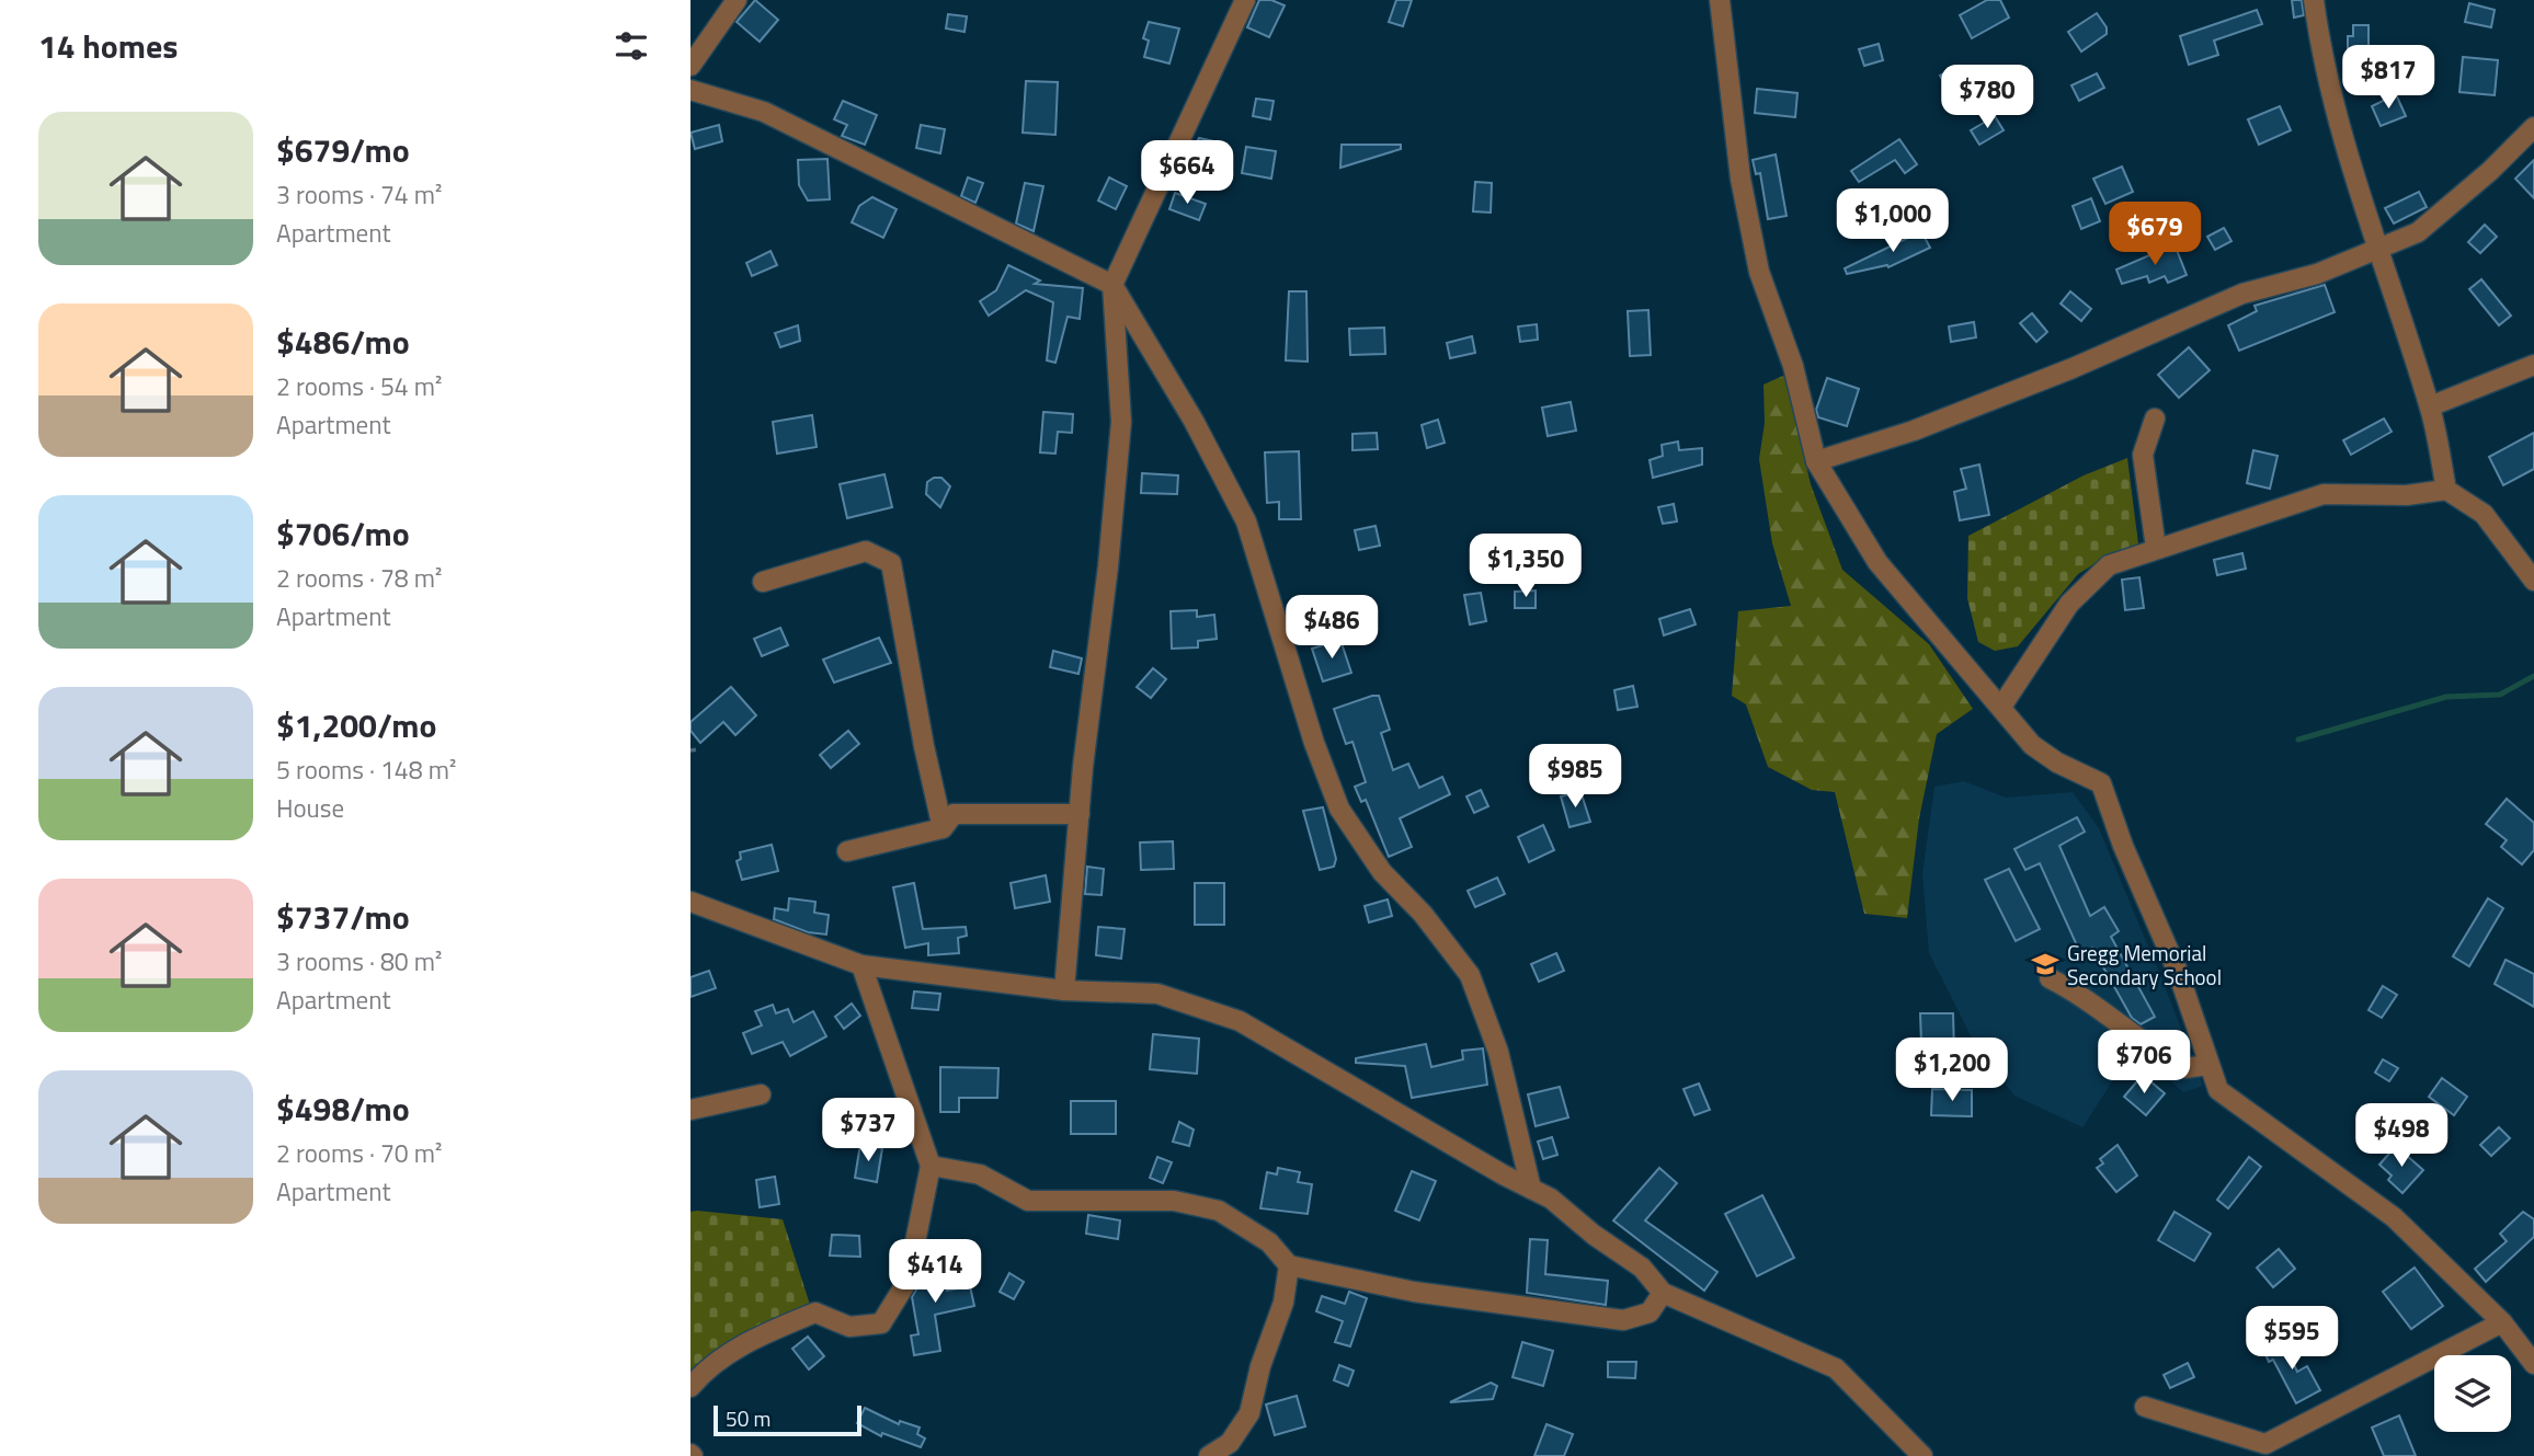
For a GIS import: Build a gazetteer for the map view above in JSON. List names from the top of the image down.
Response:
{
  "places": {
    "school or university": ["Gregg Memorial Secondary School"]
  },
  "scale_bar": "50 m",
  "page": {
    "heading": "14 homes",
    "price": [
      "$817",
      "$780",
      "$664",
      "$1,000",
      "$679",
      "$1,350",
      "$486",
      "$985",
      "$706",
      "$1,200",
      "$737",
      "$498",
      "$414",
      "$595"
    ],
    "list": [
      {
        "name": "$679/mo",
        "note": "3 rooms · 74 m² · Apartment"
      },
      {
        "name": "$486/mo",
        "note": "2 rooms · 54 m² · Apartment"
      },
      {
        "name": "$706/mo",
        "note": "2 rooms · 78 m² · Apartment"
      },
      {
        "name": "$1,200/mo",
        "note": "5 rooms · 148 m² · House"
      },
      {
        "name": "$737/mo",
        "note": "3 rooms · 80 m² · Apartment"
      },
      {
        "name": "$498/mo",
        "note": "2 rooms · 70 m² · Apartment"
      }
    ],
    "scale": "50 m"
  }
}
